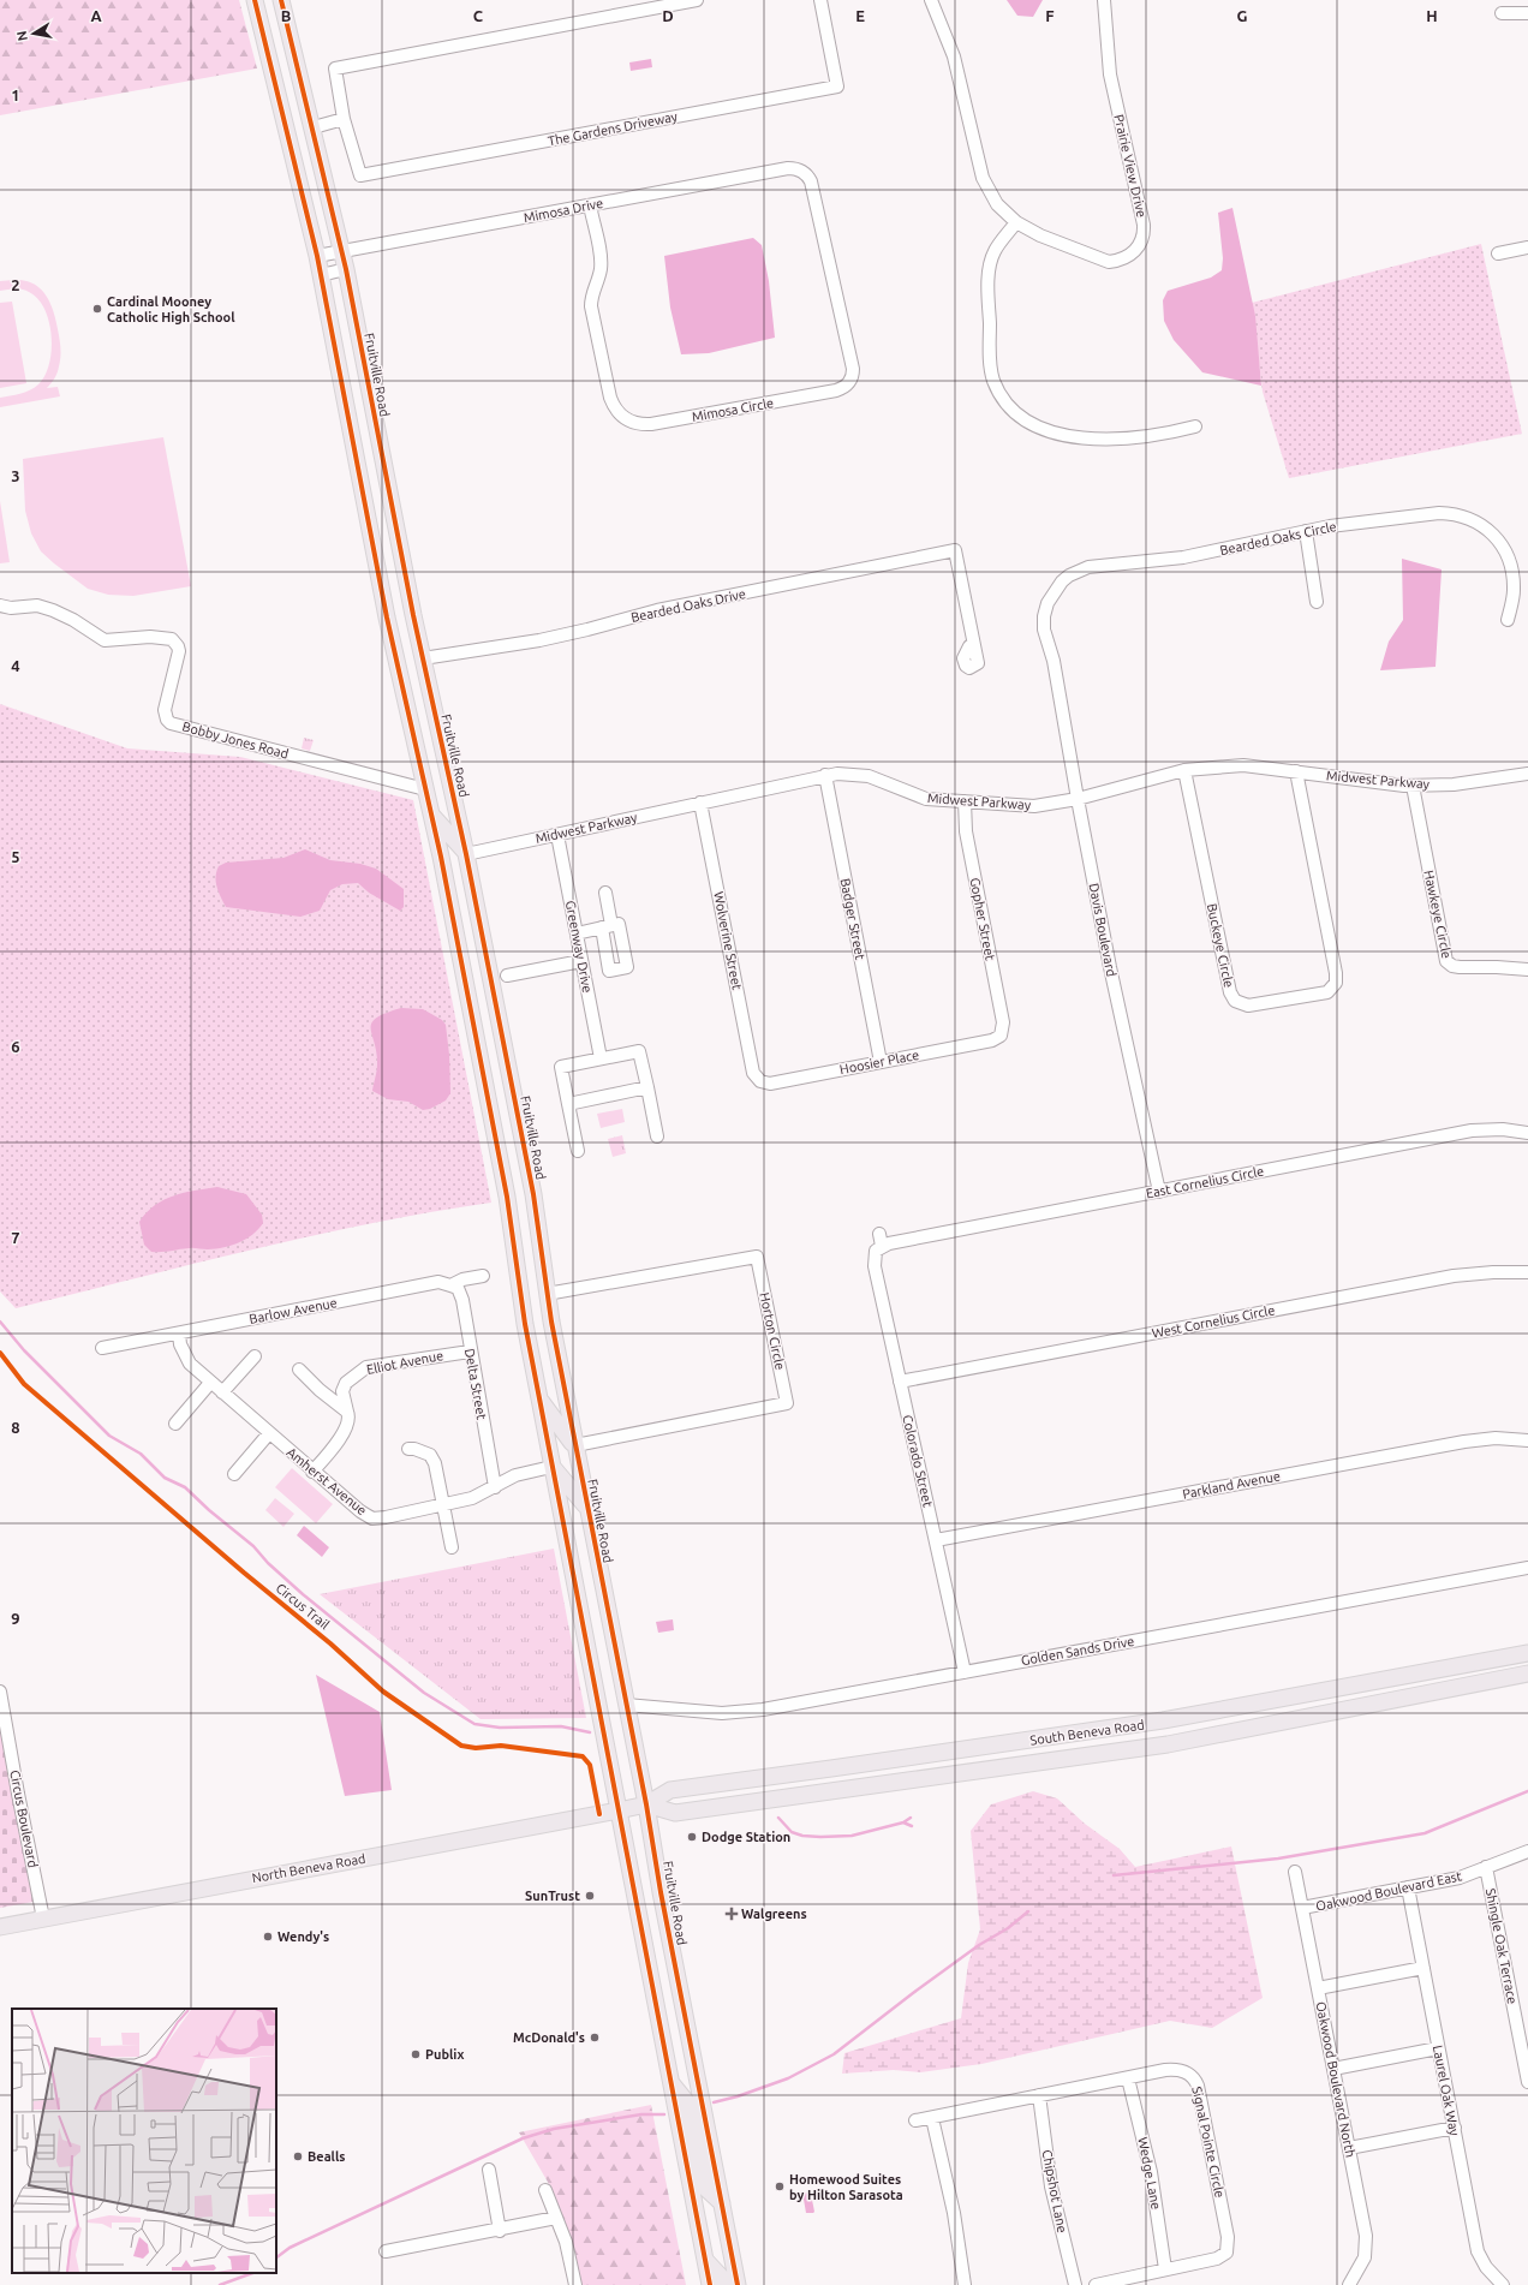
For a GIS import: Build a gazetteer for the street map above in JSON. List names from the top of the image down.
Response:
{
  "streets": {
    "main road": ["Fruitville Road", "South Beneva Road", "North Beneva Road"],
    "street": [
      "The Gardens Driveway",
      "Prairie View Drive",
      "Mimosa Drive",
      "Mimosa Circle",
      "Bearded Oaks Circle",
      "Bearded Oaks Drive",
      "Bobby Jones Road",
      "Midwest Parkway",
      "Hawkeye Circle",
      "Badger Street",
      "Gopher Street",
      "Davis Boulevard",
      "Wolverine Street",
      "Buckeye Circle",
      "Greenway Drive",
      "Hoosier Place",
      "East Cornelius Circle",
      "Barlow Avenue",
      "West Cornelius Circle",
      "Horton Circle",
      "Elliot Avenue",
      "Delta Street",
      "Colorado Street",
      "Amherst Avenue",
      "Parkland Avenue",
      "Golden Sands Drive",
      "Circus Boulevard",
      "Oakwood Boulevard East",
      "Shingle Oak Terrace",
      "Oakwood Boulevard North",
      "Laurel Oak Way",
      "Signal Pointe Circle",
      "Wedge Lane",
      "Chipshot Lane"
    ],
    "cycle path": ["Circus Trail"]
  },
  "crossings": [
    ["Mimosa Drive", "Fruitville Road"],
    ["Mimosa Drive", "Mimosa Circle"],
    ["Fruitville Road", "Bearded Oaks Drive"],
    ["Fruitville Road", "Midwest Parkway"],
    ["Fruitville Road", "Horton Circle"],
    ["Fruitville Road", "Golden Sands Drive"],
    ["Fruitville Road", "South Beneva Road"],
    ["Bearded Oaks Circle", "Davis Boulevard"],
    ["Midwest Parkway", "Hawkeye Circle"],
    ["Midwest Parkway", "Badger Street"],
    ["Midwest Parkway", "Gopher Street"],
    ["Midwest Parkway", "Davis Boulevard"],
    ["Midwest Parkway", "Wolverine Street"],
    ["Midwest Parkway", "Buckeye Circle"],
    ["Midwest Parkway", "Greenway Drive"],
    ["Badger Street", "Hoosier Place"],
    ["Gopher Street", "Hoosier Place"],
    ["Davis Boulevard", "East Cornelius Circle"],
    ["Wolverine Street", "Hoosier Place"],
    ["East Cornelius Circle", "Colorado Street"],
    ["Barlow Avenue", "Delta Street"],
    ["Barlow Avenue", "Amherst Avenue"],
    ["West Cornelius Circle", "Colorado Street"],
    ["Elliot Avenue", "Delta Street"],
    ["Elliot Avenue", "Amherst Avenue"],
    ["Delta Street", "Amherst Avenue"],
    ["Colorado Street", "Parkland Avenue"],
    ["Colorado Street", "Golden Sands Drive"],
    ["South Beneva Road", "North Beneva Road"],
    ["Circus Boulevard", "North Beneva Road"],
    ["Oakwood Boulevard East", "Shingle Oak Terrace"],
    ["Oakwood Boulevard East", "Oakwood Boulevard North"],
    ["Oakwood Boulevard East", "Laurel Oak Way"],
    ["Signal Pointe Circle", "Wedge Lane"],
    ["Signal Pointe Circle", "Chipshot Lane"]
  ],
  "places": {
    "other": [
      "Cardinal Mooney Catholic High School",
      "Dodge Station",
      "SunTrust",
      "Wendy's",
      "McDonald's",
      "Publix",
      "Bealls",
      "Homewood Suites by Hilton Sarasota"
    ],
    "health": ["Walgreens"]
  },
  "north": "left",
  "grid": {
    "columns": [
      "A",
      "B",
      "C",
      "D",
      "E",
      "F",
      "G",
      "H"
    ],
    "rows": [
      "1",
      "2",
      "3",
      "4",
      "5",
      "6",
      "7",
      "8",
      "9"
    ]
  }
}
